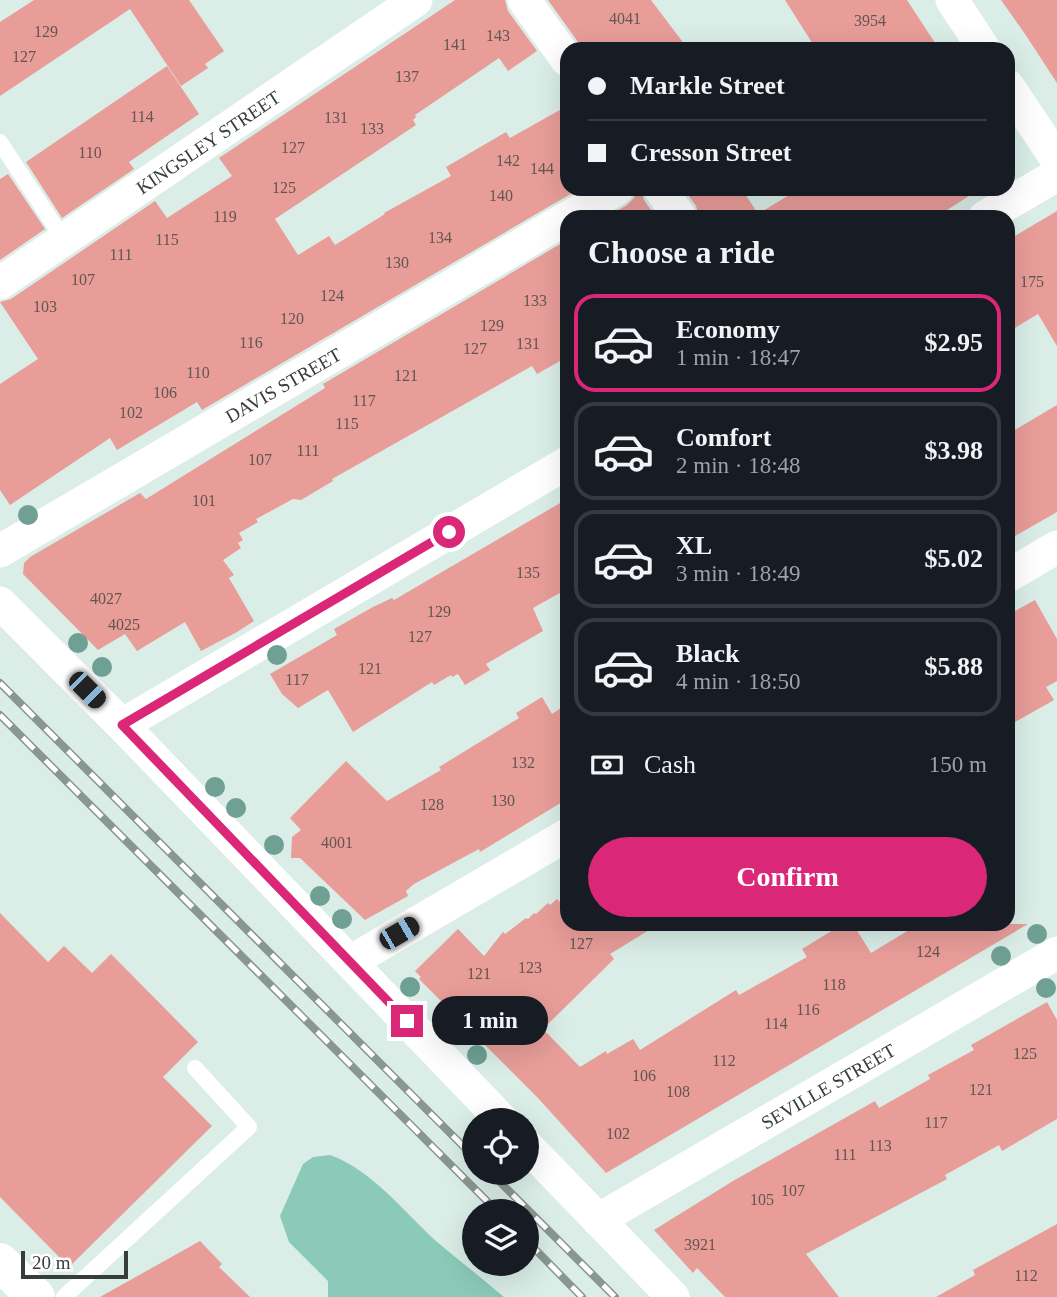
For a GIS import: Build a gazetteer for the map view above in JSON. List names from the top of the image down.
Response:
{
  "streets": {
    "street": ["KINGSLEY STREET", "DAVIS STREET", "SEVILLE STREET"]
  },
  "house_numbers": [
    "4041",
    "3954",
    "129",
    "143",
    "141",
    "127",
    "137",
    "114",
    "131",
    "133",
    "127",
    "110",
    "142",
    "144",
    "125",
    "140",
    "119",
    "134",
    "115",
    "111",
    "130",
    "107",
    "175",
    "124",
    "133",
    "103",
    "120",
    "129",
    "116",
    "131",
    "127",
    "110",
    "121",
    "106",
    "117",
    "102",
    "115",
    "111",
    "107",
    "101",
    "135",
    "4027",
    "129",
    "4025",
    "127",
    "121",
    "117",
    "132",
    "130",
    "128",
    "4001",
    "127",
    "124",
    "123",
    "121",
    "118",
    "116",
    "114",
    "125",
    "112",
    "106",
    "121",
    "108",
    "117",
    "102",
    "113",
    "111",
    "107",
    "105",
    "3921",
    "112"
  ],
  "scale_bar": "20 m",
  "page": {
    "banner": ["Markle Street", "Cresson Street"],
    "heading": "Choose a ride",
    "list": [
      {
        "name": "Economy",
        "note": "1 min · 18:47",
        "value": "$2.95"
      },
      {
        "name": "Comfort",
        "note": "2 min · 18:48",
        "value": "$3.98"
      },
      {
        "name": "XL",
        "note": "3 min · 18:49",
        "value": "$5.02"
      },
      {
        "name": "Black",
        "note": "4 min · 18:50",
        "value": "$5.88"
      }
    ],
    "pay": ["Cash", "150 m"],
    "buttons": "Confirm",
    "bubble": "1 min",
    "scale": "20 m"
  }
}
